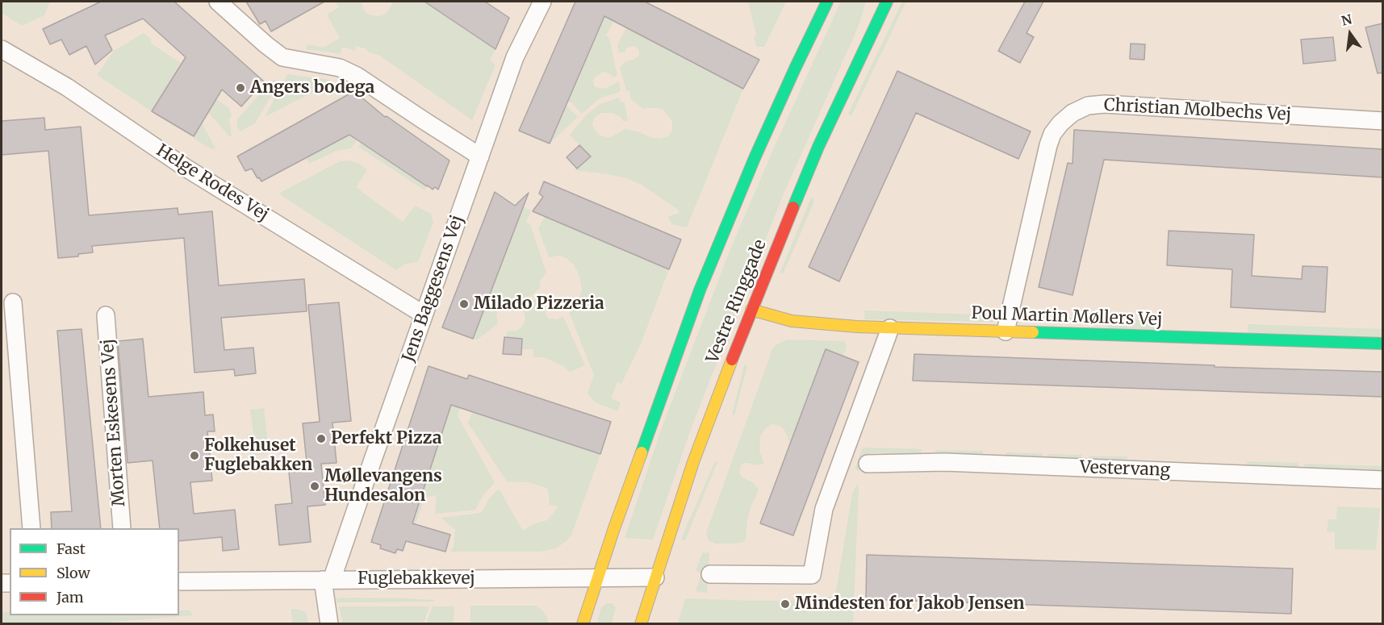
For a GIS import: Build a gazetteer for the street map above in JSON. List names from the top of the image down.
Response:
{
  "streets": {
    "main road": ["Vestre Ringgade", "Poul Martin Møllers Vej"],
    "street": [
      "Christian Molbechs Vej",
      "Helge Rodes Vej",
      "Jens Baggesens Vej",
      "Morten Eskesens Vej",
      "Vestervang",
      "Fuglebakkevej"
    ]
  },
  "crossings": [
    ["Christian Molbechs Vej", "Poul Martin Møllers Vej"],
    ["Helge Rodes Vej", "Jens Baggesens Vej"],
    ["Jens Baggesens Vej", "Fuglebakkevej"],
    ["Vestre Ringgade", "Poul Martin Møllers Vej"],
    ["Vestre Ringgade", "Fuglebakkevej"]
  ],
  "places": [
    "Angers bodega",
    "Milado Pizzeria",
    "Perfekt Pizza",
    "Folkehuset Fuglebakken",
    "Møllevangens Hundesalon",
    "Mindesten for Jakob Jensen"
  ],
  "legend": ["Fast", "Slow", "Jam"],
  "north": "top"
}
